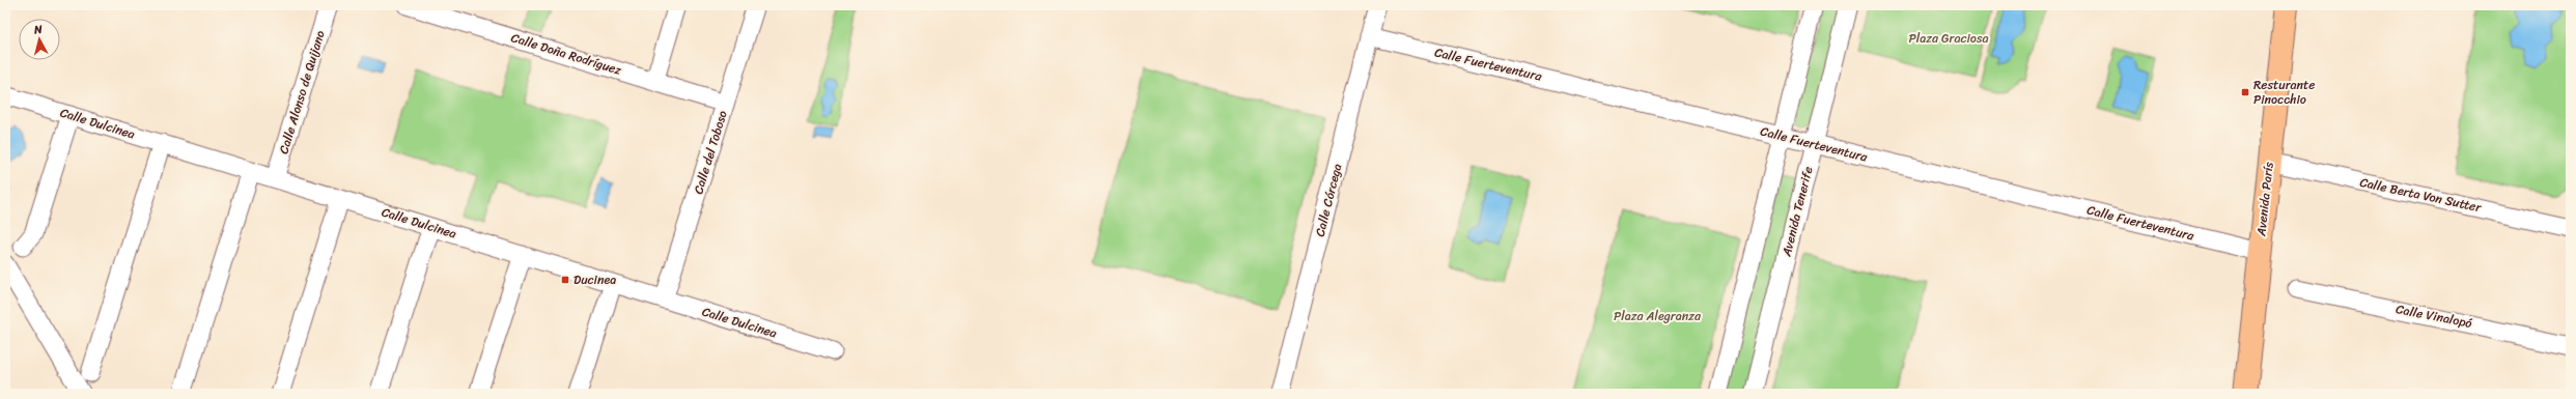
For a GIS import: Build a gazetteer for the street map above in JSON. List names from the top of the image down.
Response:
{
  "streets": {
    "main road": ["Avenida París"],
    "street": [
      "Calle Doña Rodríguez",
      "Calle Fuerteventura",
      "Calle Alonso de Quijano",
      "Calle Dulcinea",
      "Calle del Toboso",
      "Calle Berta Von Sutter",
      "Calle Córcega",
      "Avenida Tenerife",
      "Calle Vinalopó"
    ]
  },
  "crossings": [
    ["Calle Doña Rodríguez", "Calle del Toboso"],
    ["Calle Fuerteventura", "Avenida París"],
    ["Calle Fuerteventura", "Calle Córcega"],
    ["Calle Fuerteventura", "Avenida Tenerife"],
    ["Calle Alonso de Quijano", "Calle Dulcinea"],
    ["Calle Dulcinea", "Calle del Toboso"],
    ["Calle Berta Von Sutter", "Avenida París"]
  ],
  "parks": ["Plaza Graciosa", "Plaza Alegranza"],
  "places": {
    "transit": ["Resturante Pinocchio", "Ducinea"]
  },
  "north": "top"
}
